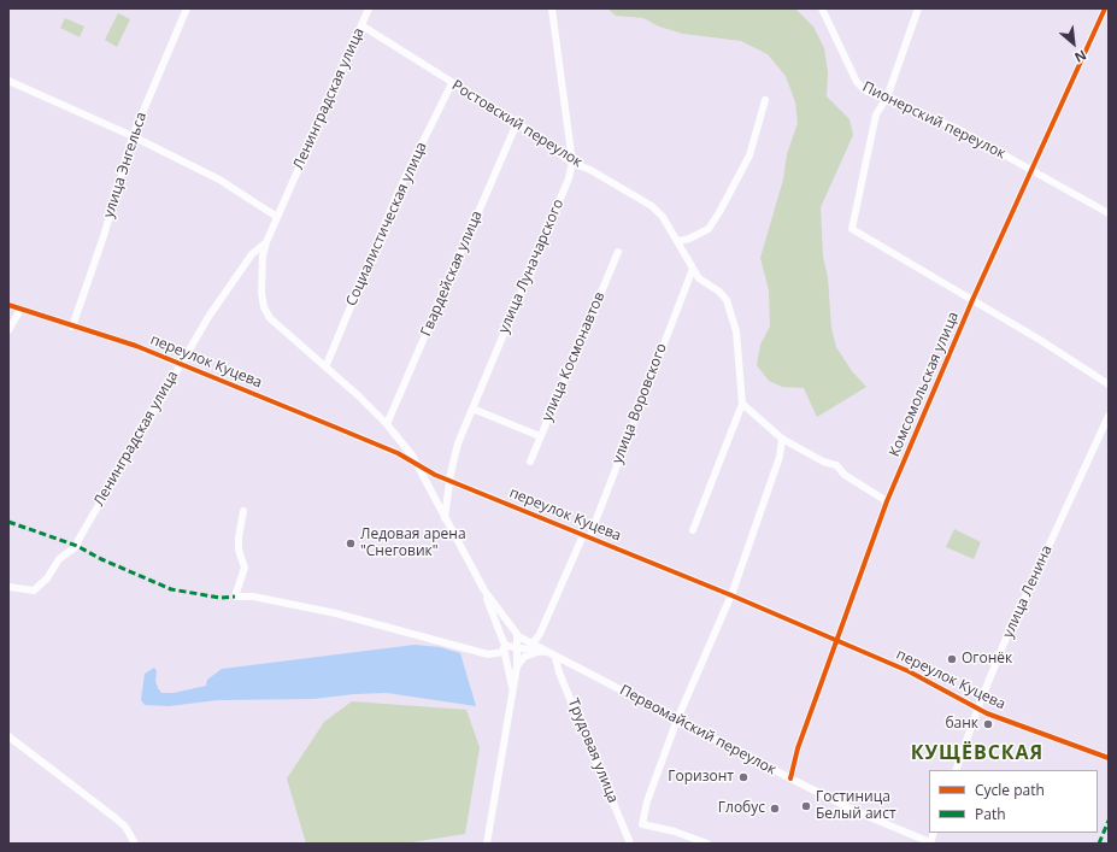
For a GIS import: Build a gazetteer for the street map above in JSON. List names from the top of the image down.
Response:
{
  "streets": {
    "street": [
      "Ленинградская улица",
      "Пионерский переулок",
      "Ростовский переулок",
      "улица Энгельса",
      "Социалистическая улица",
      "улица Луначарского",
      "Гвардейская улица",
      "улица Космонавтов",
      "переулок Куцева",
      "Комсомольская улица",
      "улица Воровского",
      "улица Ленина",
      "Первомайский переулок",
      "Трудовая улица"
    ]
  },
  "crossings": [
    ["Ленинградская улица", "Ростовский переулок"],
    ["Ленинградская улица", "переулок Куцева"],
    ["Пионерский переулок", "Комсомольская улица"],
    ["Ростовский переулок", "Социалистическая улица"],
    ["Ростовский переулок", "улица Луначарского"],
    ["Ростовский переулок", "Гвардейская улица"],
    ["Ростовский переулок", "улица Воровского"],
    ["улица Энгельса", "переулок Куцева"],
    ["Социалистическая улица", "переулок Куцева"],
    ["улица Луначарского", "переулок Куцева"],
    ["улица Луначарского", "Первомайский переулок"],
    ["Гвардейская улица", "переулок Куцева"],
    ["переулок Куцева", "Комсомольская улица"],
    ["переулок Куцева", "улица Воровского"],
    ["переулок Куцева", "улица Ленина"],
    ["переулок Куцева", "Первомайский переулок"],
    ["Комсомольская улица", "Первомайский переулок"],
    ["улица Воровского", "Первомайский переулок"],
    ["Первомайский переулок", "Трудовая улица"]
  ],
  "districts": ["КУЩЁВСКАЯ"],
  "places": [
    "Ледовая арена \"Снеговик\"",
    "Огонёк",
    "банк",
    "Горизонт",
    "Гостиница Белый аист",
    "Глобус"
  ],
  "legend": ["Cycle path", "Path"],
  "north": "bottom right"
}
